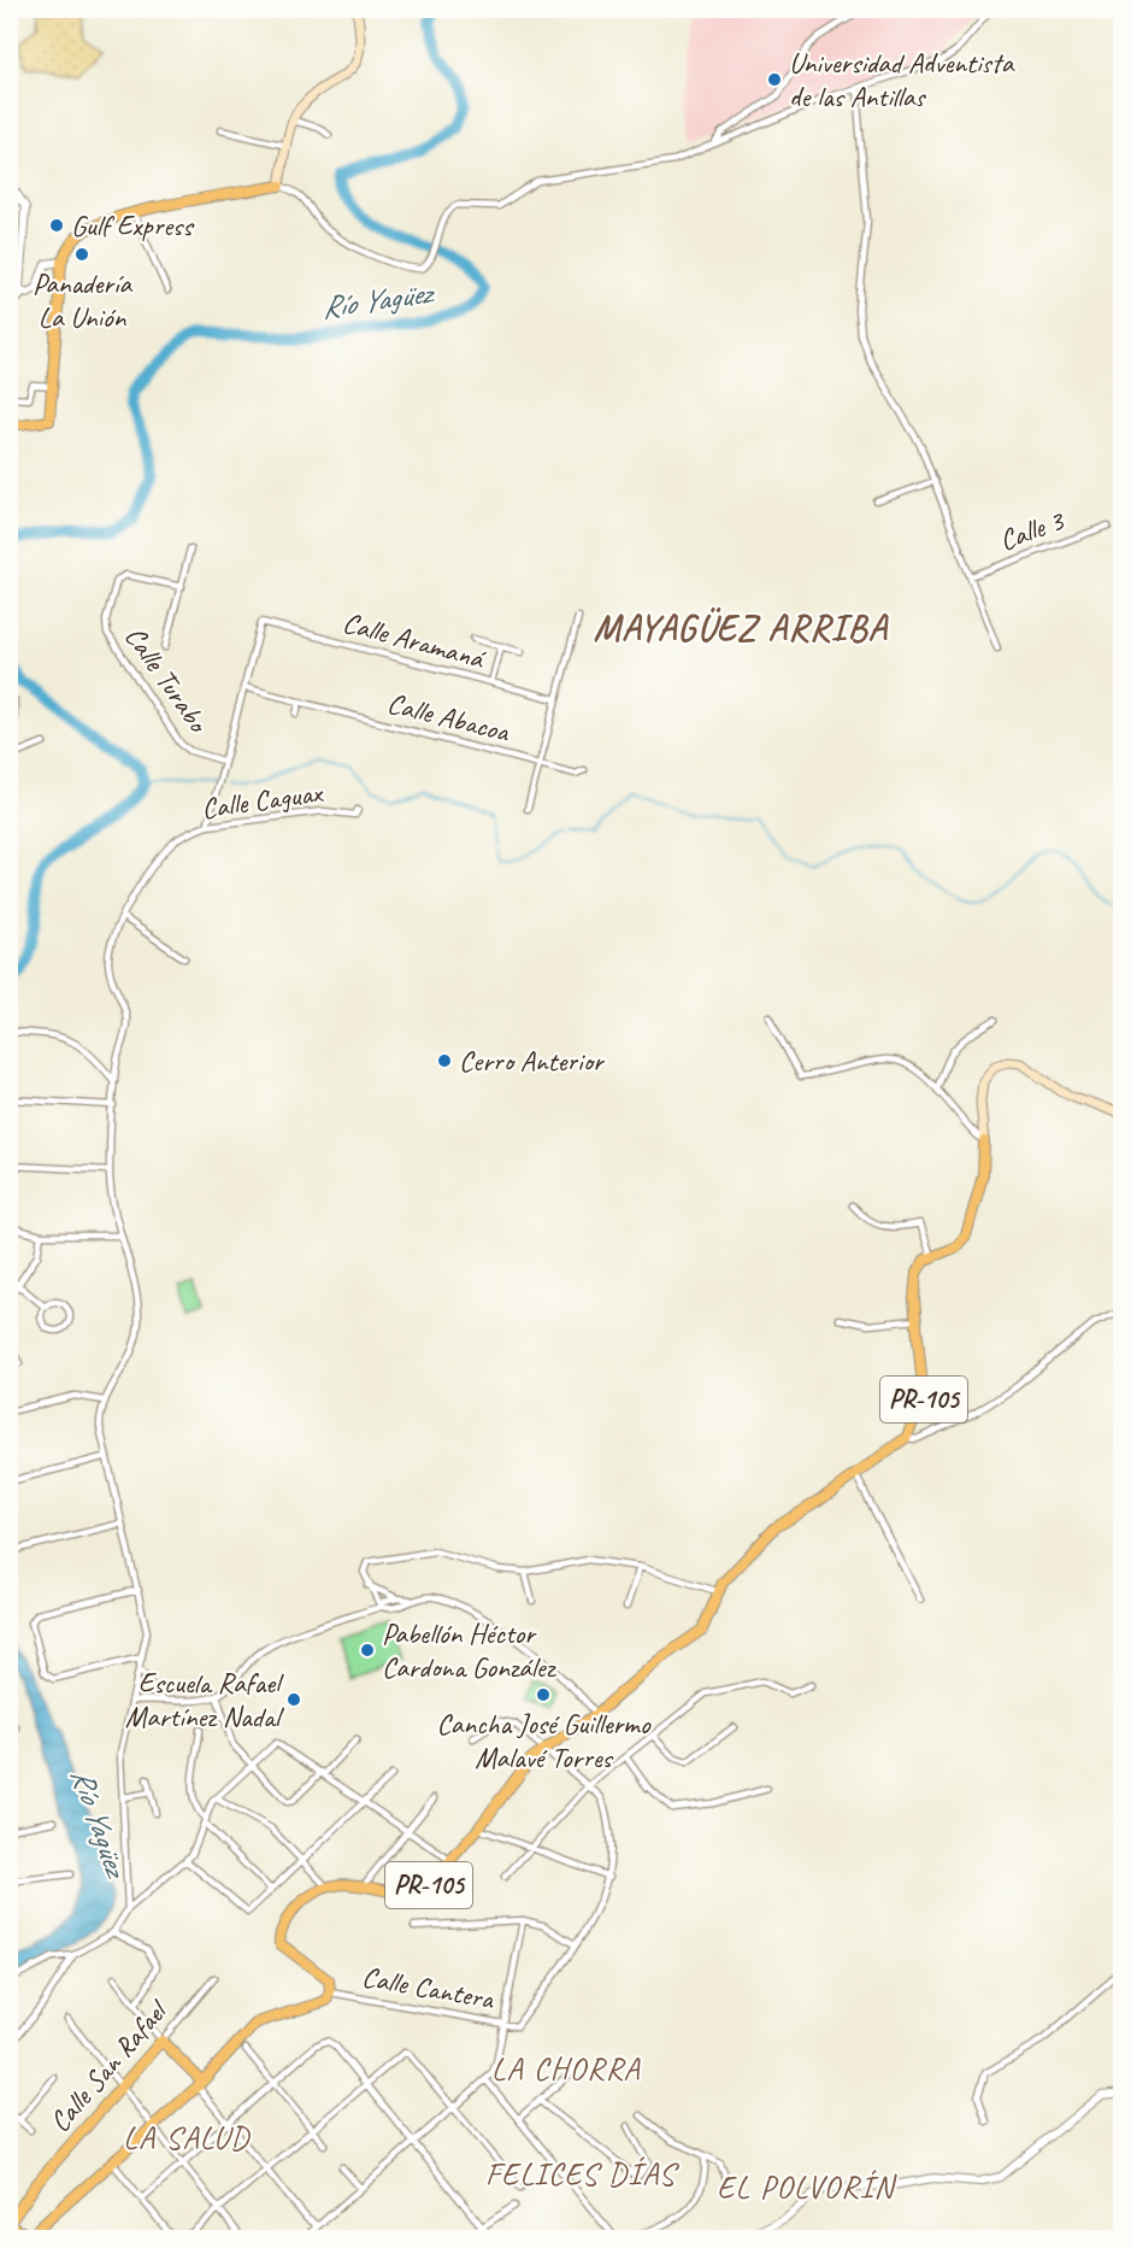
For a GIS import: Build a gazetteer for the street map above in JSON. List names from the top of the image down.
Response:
{
  "streets": {
    "main road": ["PR-105", "Calle San Rafael"],
    "street": [
      "Calle 3",
      "Calle Aramaná",
      "Calle Turabo",
      "Calle Abacoa",
      "Calle Caguax",
      "Calle Cantera"
    ]
  },
  "crossings": [
    ["Calle Aramaná", "Calle Abacoa"]
  ],
  "districts": [
    "MAYAGÜEZ ARRIBA",
    "LA CHORRA",
    "LA SALUD",
    "FELICES DÍAS",
    "EL POLVORÍN"
  ],
  "water": ["Río Yagüez"],
  "places": [
    "Universidad Adventista de las Antillas",
    "Gulf Express",
    "Panadería La Unión",
    "Cerro Anterior",
    "Pabellón Héctor Cardona González",
    "Cancha José Guillermo Malavé Torres",
    "Escuela Rafael Martínez Nadal"
  ]
}
